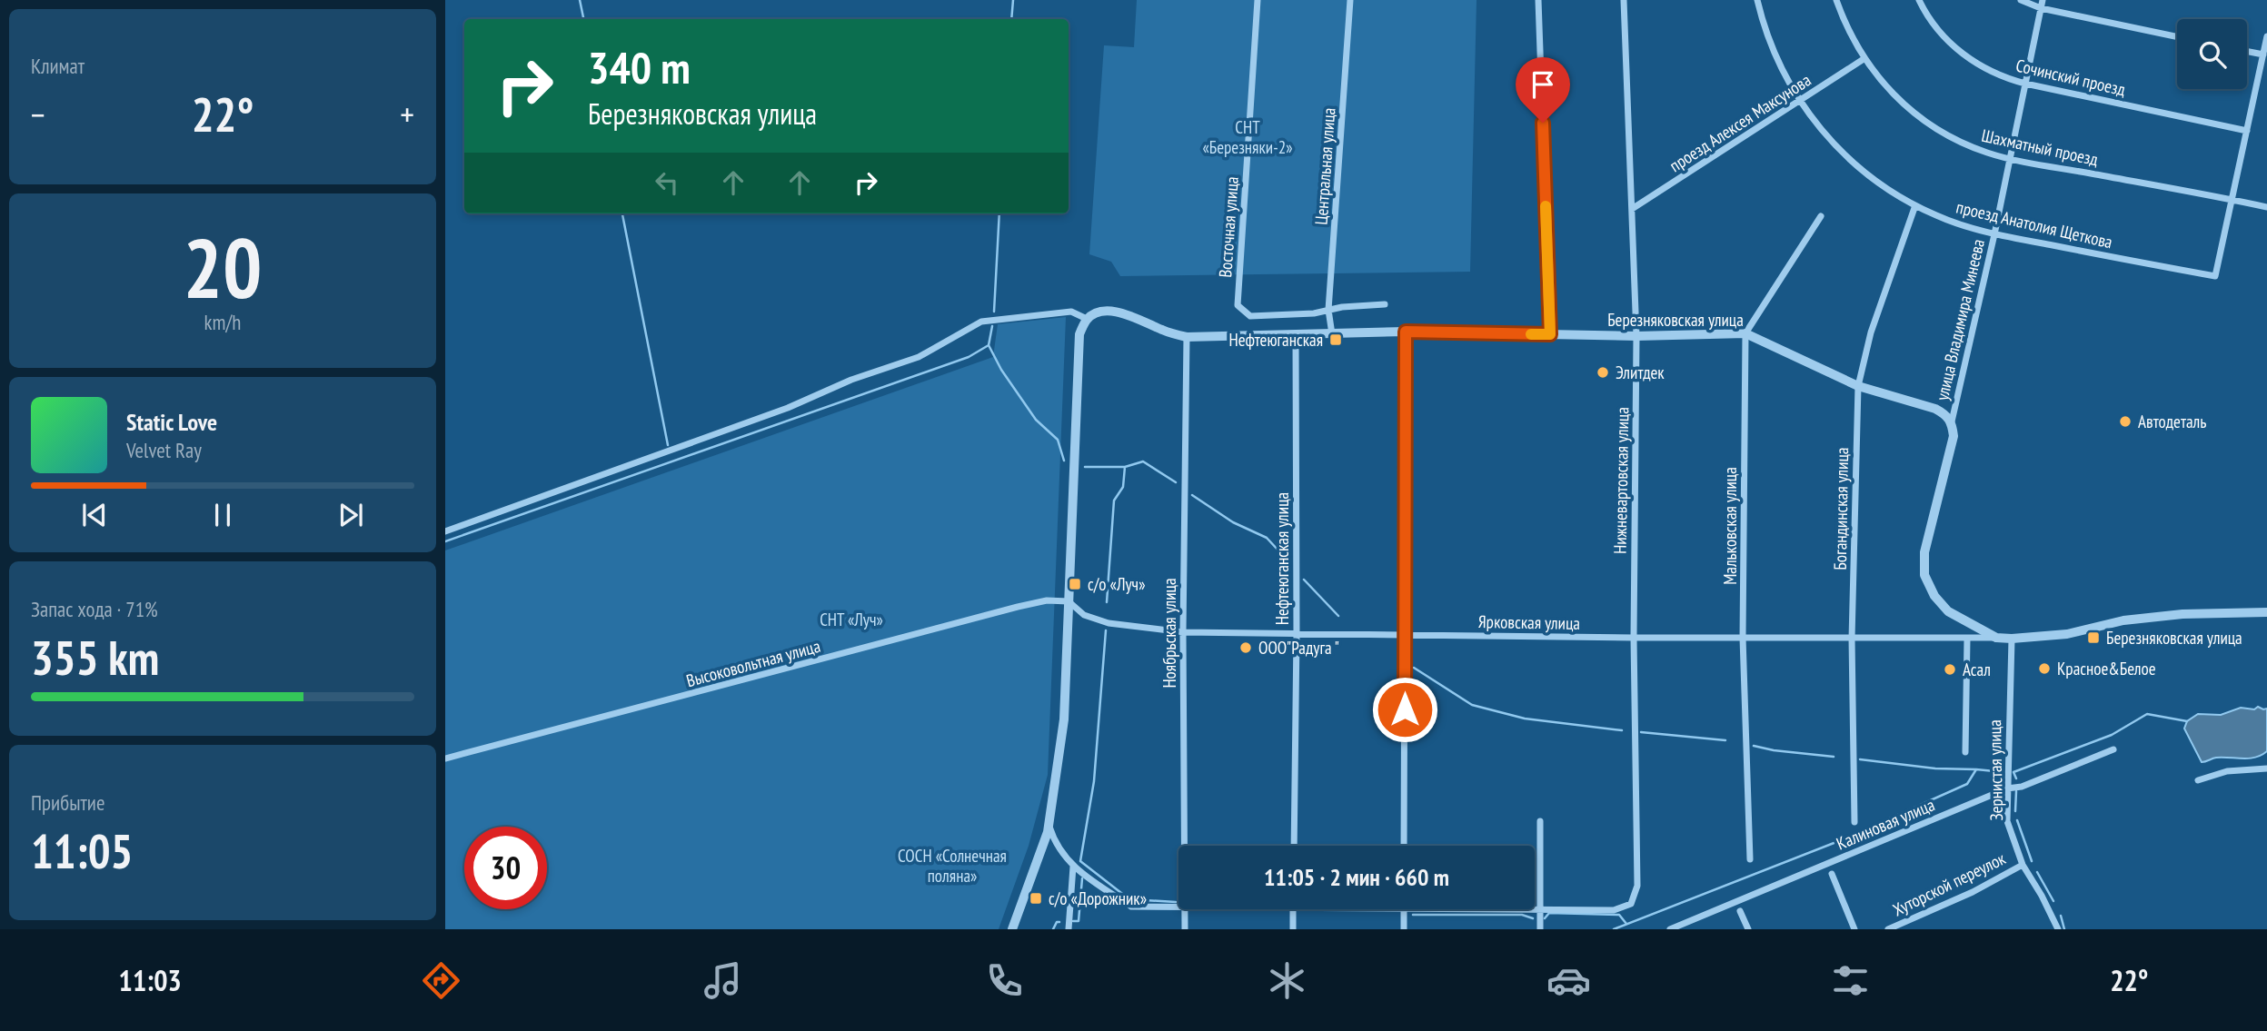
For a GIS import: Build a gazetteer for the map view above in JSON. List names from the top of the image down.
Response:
{
  "streets": {
    "street": [
      "Сочинский проезд",
      "проезд Алексея Максунова",
      "Шахматный проезд",
      "Центральная улица",
      "проезд Анатолия Щеткова",
      "Восточная улица",
      "Березняковская улица",
      "улица Владимира Минеева",
      "Нижневартовская улица",
      "Богандинская улица",
      "Мальковская улица",
      "Нефтеюганская улица",
      "Ярковская улица",
      "Ноябрьская улица",
      "Высоковольтная улица",
      "Зернистая улица",
      "Калиновая улица",
      "Хуторской переулок"
    ]
  },
  "crossings": [
    ["Сочинский проезд", "улица Владимира Минеева"],
    ["проезд Алексея Максунова", "Шахматный проезд"],
    ["проезд Алексея Максунова", "проезд Анатолия Щеткова"],
    ["проезд Алексея Максунова", "Нижневартовская улица"],
    ["Шахматный проезд", "проезд Анатолия Щеткова"],
    ["Шахматный проезд", "улица Владимира Минеева"],
    ["Центральная улица", "Восточная улица"],
    ["Центральная улица", "Березняковская улица"],
    ["проезд Анатолия Щеткова", "улица Владимира Минеева"],
    ["проезд Анатолия Щеткова", "Богандинская улица"],
    ["Березняковская улица", "улица Владимира Минеева"],
    ["Березняковская улица", "Нижневартовская улица"],
    ["Березняковская улица", "Богандинская улица"],
    ["Березняковская улица", "Мальковская улица"],
    ["Березняковская улица", "Нефтеюганская улица"],
    ["Березняковская улица", "Ноябрьская улица"],
    ["Нижневартовская улица", "Ярковская улица"],
    ["Богандинская улица", "Ярковская улица"],
    ["Мальковская улица", "Ярковская улица"],
    ["Нефтеюганская улица", "Ярковская улица"],
    ["Ярковская улица", "Ноябрьская улица"],
    ["Ярковская улица", "Высоковольтная улица"],
    ["Зернистая улица", "Калиновая улица"],
    ["Зернистая улица", "Хуторской переулок"]
  ],
  "parks": ["СНТ «Березняки-2»", "СНТ «Луч»", "СОСН «Солнечная поляна»"],
  "places": {
    "transit": [
      "Нефтеюганская",
      "с/о «Луч»",
      "Березняковская улица",
      "с/о «Дорожник»"
    ],
    "other": [
      "Элитдек",
      "Автодеталь",
      "ООО\"Радуга \"",
      "Красное&Белое",
      "Асал"
    ]
  },
  "page": {
    "tile": [
      "Климат",
      ["20", "km/h"],
      ["Запас хода · 71%", "355 km"],
      ["Прибытие", "11:05"]
    ],
    "turn": ["340 m", "Березняковская улица"],
    "heat": ["−", "22°", "+"],
    "song": ["Static Love", "Velvet Ray"],
    "limit": "30",
    "trip": "11:05 · 2 мин · 660 m",
    "tabs": ["11:03", "22°"]
  }
}
